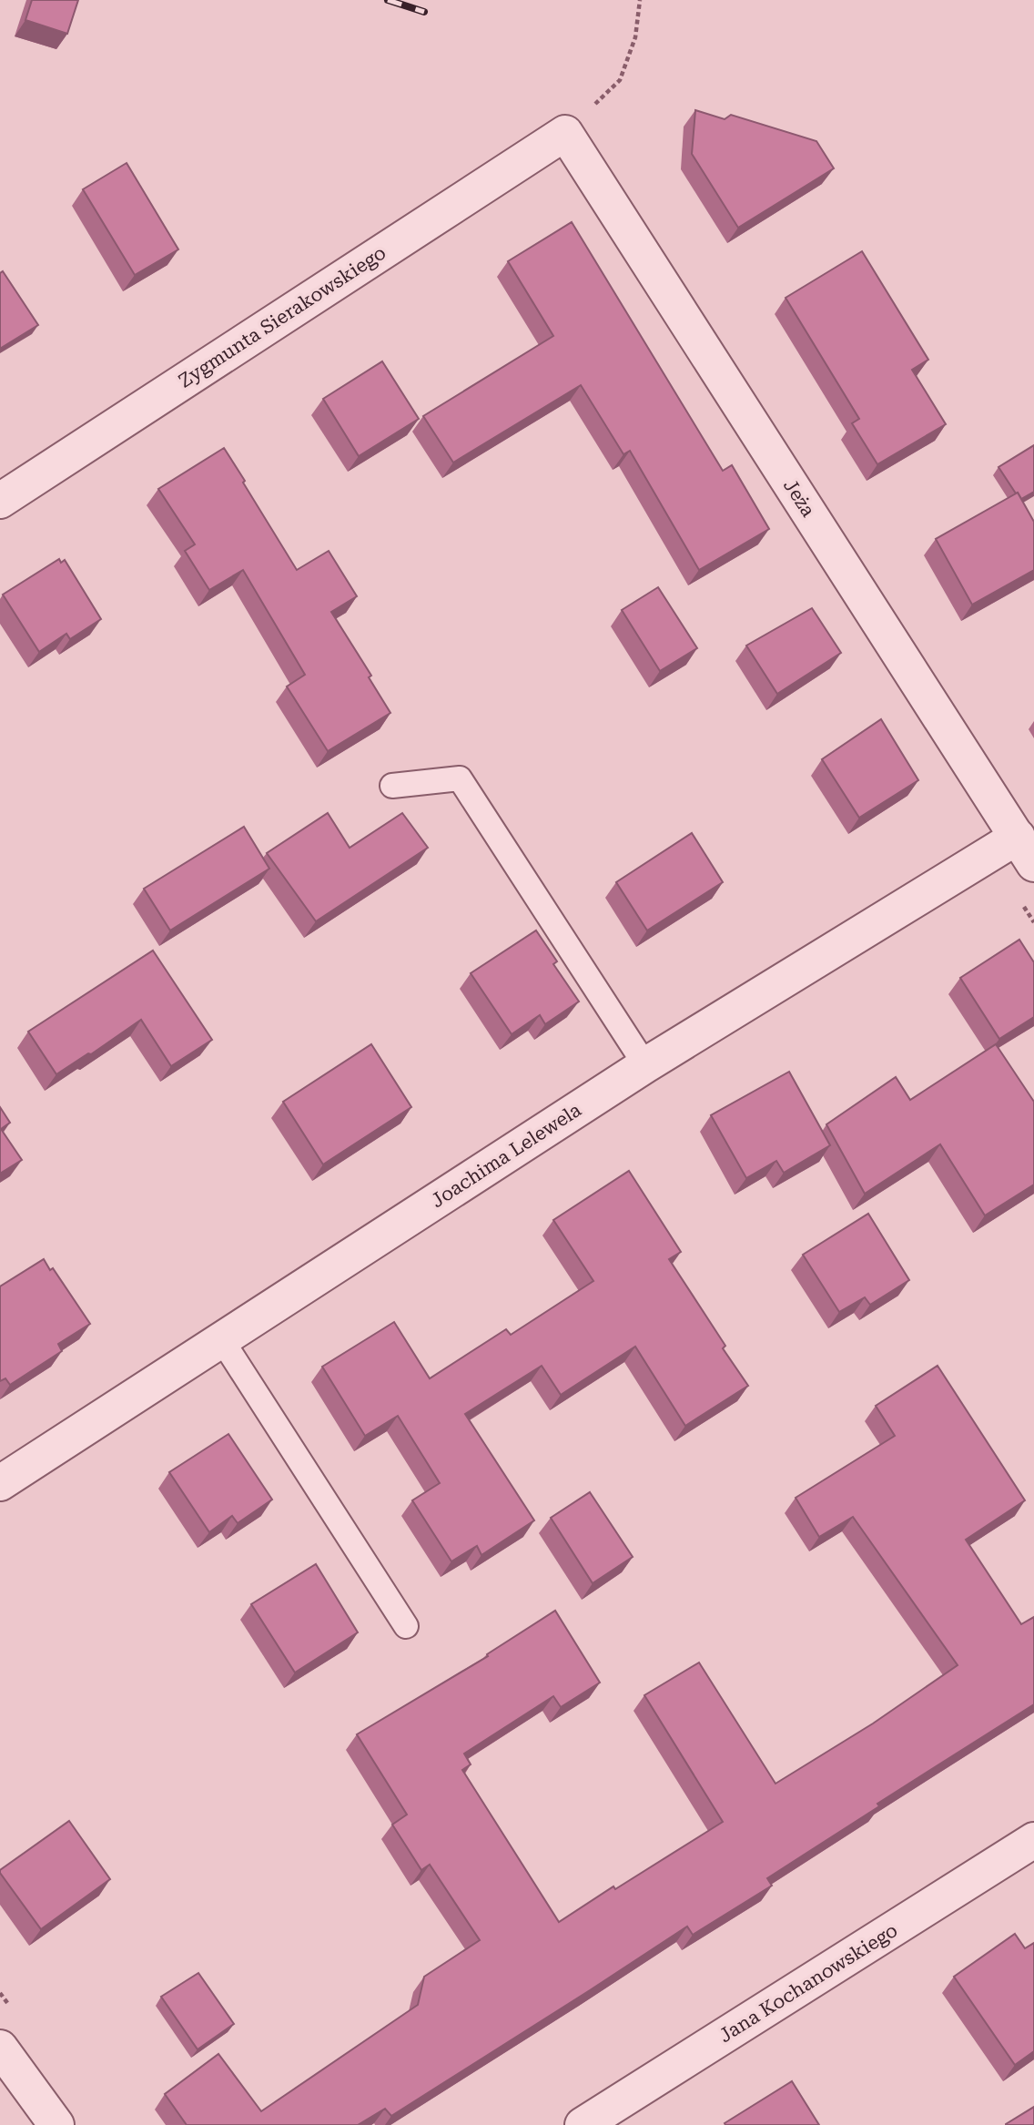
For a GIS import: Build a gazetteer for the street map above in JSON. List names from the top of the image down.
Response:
{
  "streets": {
    "street": [
      "Zygmunta Sierakowskiego",
      "Jeża",
      "Joachima Lelewela",
      "Jana Kochanowskiego"
    ]
  },
  "crossings": [
    ["Zygmunta Sierakowskiego", "Jeża"],
    ["Jeża", "Joachima Lelewela"]
  ]
}
